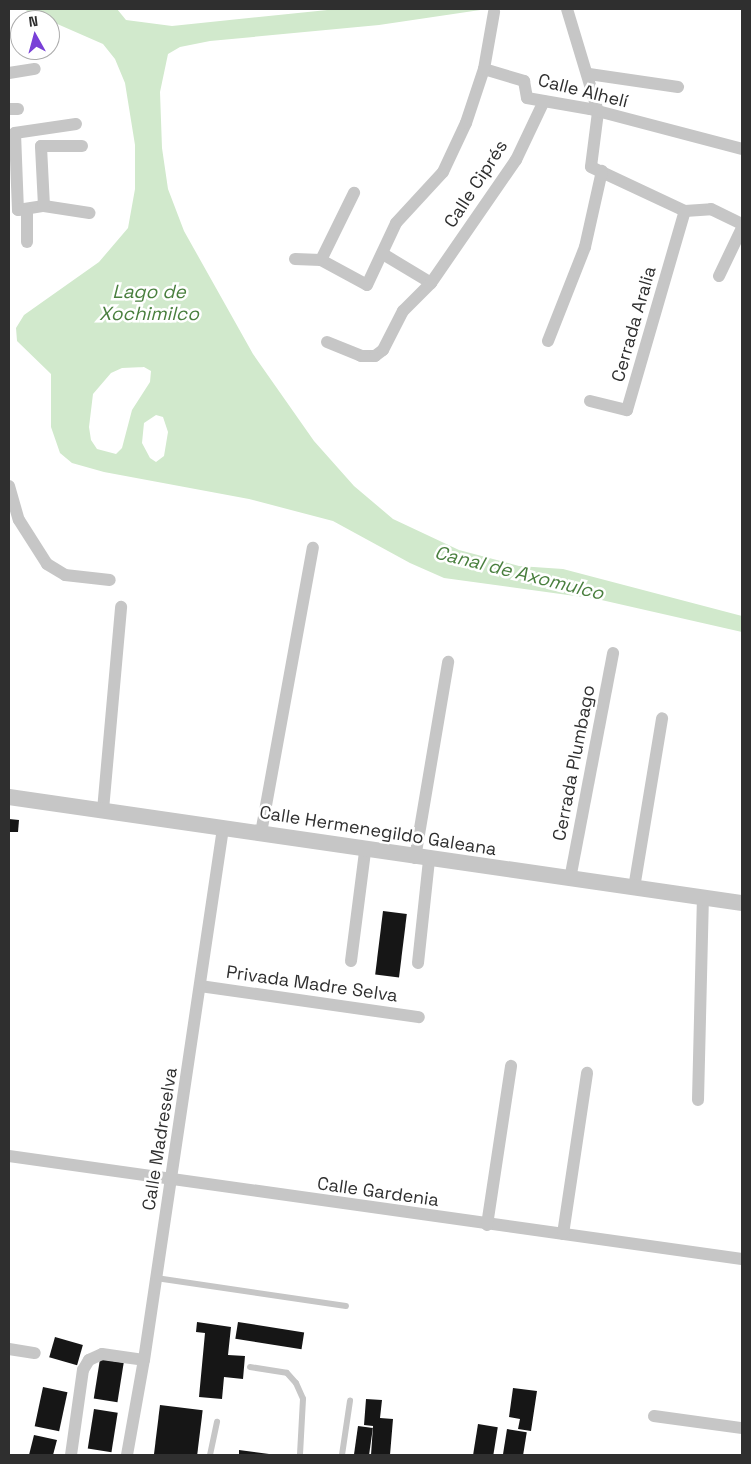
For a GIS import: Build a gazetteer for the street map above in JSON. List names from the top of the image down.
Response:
{
  "streets": {
    "street": [
      "Calle Alhelí",
      "Calle Ciprés",
      "Cerrada Aralia",
      "Cerrada Plumbago",
      "Calle Hermenegildo Galeana",
      "Privada Madre Selva",
      "Calle Madreselva",
      "Calle Gardenia"
    ]
  },
  "crossings": [
    ["Calle Alhelí", "Calle Ciprés"],
    ["Cerrada Plumbago", "Calle Hermenegildo Galeana"],
    ["Calle Hermenegildo Galeana", "Calle Madreselva"],
    ["Privada Madre Selva", "Calle Madreselva"],
    ["Calle Madreselva", "Calle Gardenia"]
  ],
  "water": ["Lago de Xochimilco", "Canal de Axomulco"],
  "north": "top"
}
